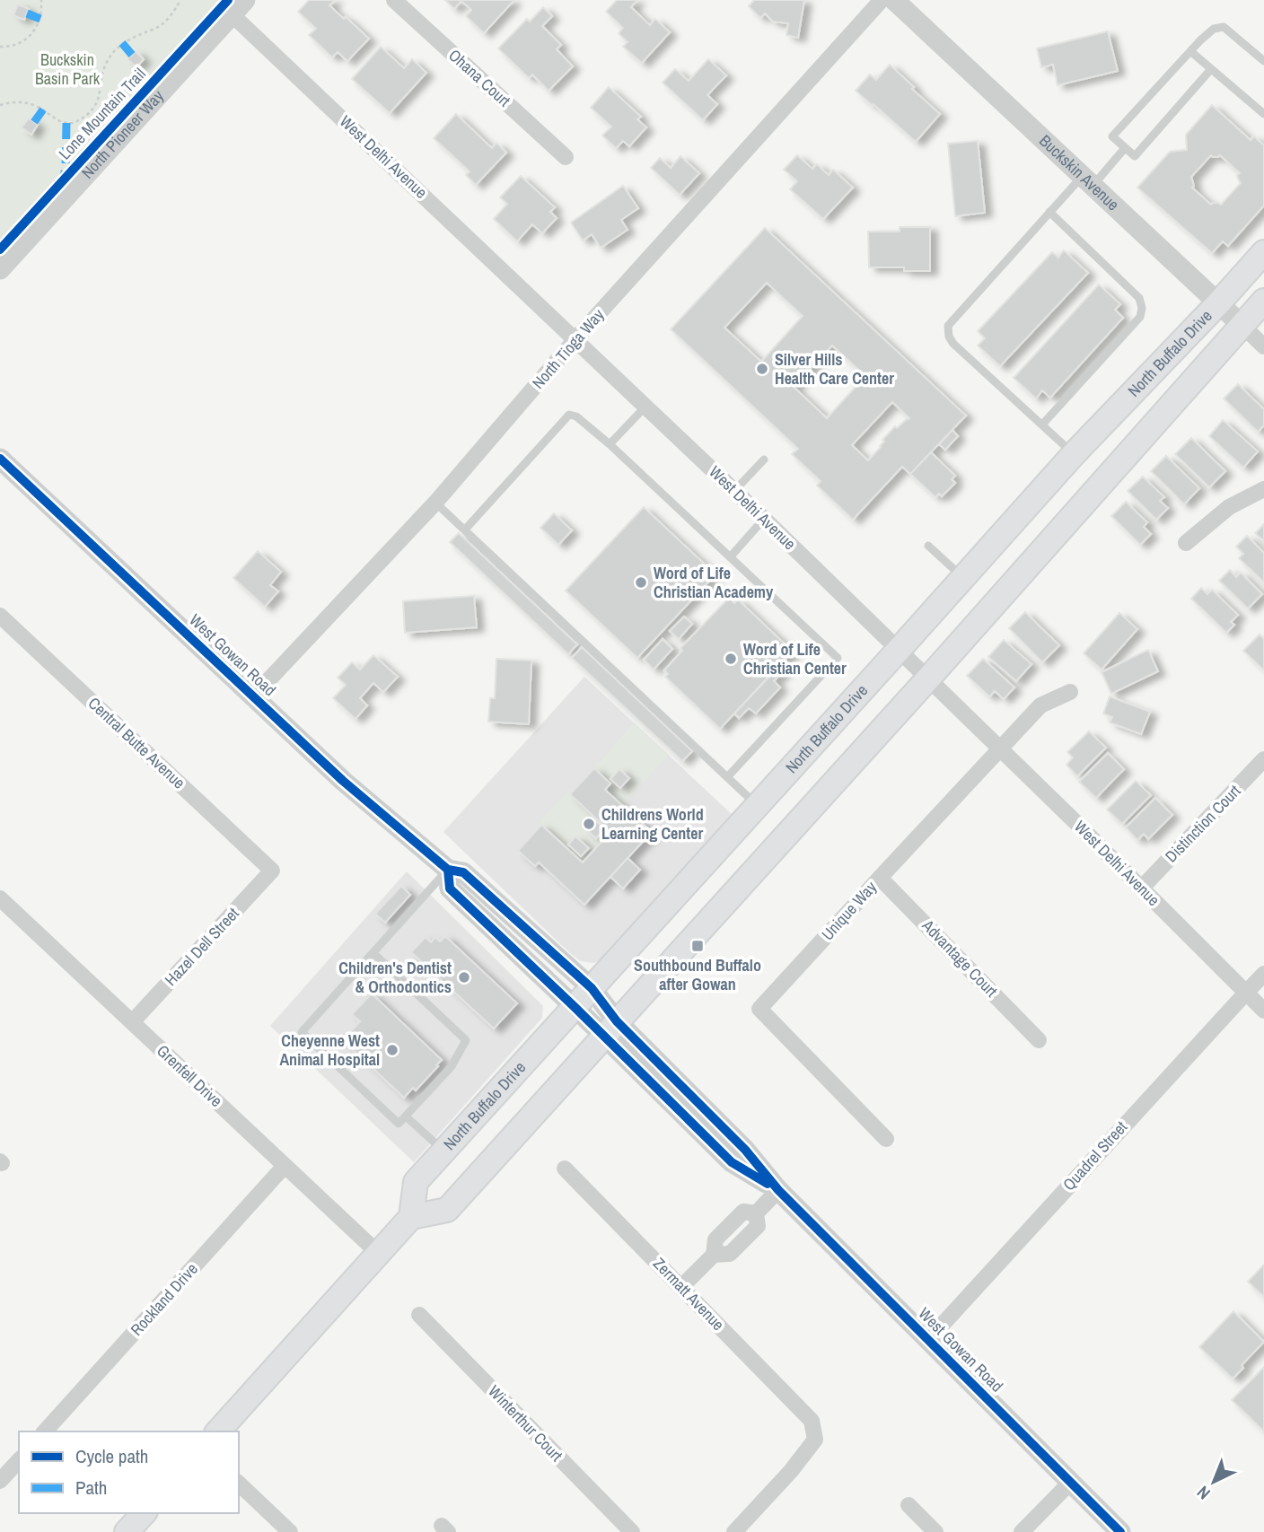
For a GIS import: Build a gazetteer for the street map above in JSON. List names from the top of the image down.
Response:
{
  "streets": {
    "main road": ["North Buffalo Drive"],
    "street": [
      "Ohana Court",
      "North Pioneer Way",
      "West Delhi Avenue",
      "Buckskin Avenue",
      "North Tioga Way",
      "West Gowan Road",
      "Central Butte Avenue",
      "Distinction Court",
      "Unique Way",
      "Hazel Dell Street",
      "Advantage Court",
      "Grenfell Drive",
      "Quadrel Street",
      "Zermatt Avenue",
      "Rockland Drive",
      "Winterthur Court"
    ],
    "cycle path": ["Lone Mountain Trail"]
  },
  "crossings": [
    ["North Pioneer Way", "West Delhi Avenue"],
    ["West Delhi Avenue", "North Tioga Way"],
    ["West Delhi Avenue", "North Buffalo Drive"],
    ["West Delhi Avenue", "Distinction Court"],
    ["West Delhi Avenue", "Unique Way"],
    ["West Delhi Avenue", "Quadrel Street"],
    ["Buckskin Avenue", "North Buffalo Drive"],
    ["North Tioga Way", "West Gowan Road"],
    ["North Buffalo Drive", "West Gowan Road"],
    ["West Gowan Road", "Quadrel Street"],
    ["Central Butte Avenue", "Hazel Dell Street"],
    ["Unique Way", "Advantage Court"],
    ["Hazel Dell Street", "Grenfell Drive"],
    ["Grenfell Drive", "Rockland Drive"]
  ],
  "parks": ["Buckskin Basin Park"],
  "places": {
    "other": [
      "Silver Hills Health Care Center",
      "Word of Life Christian Academy",
      "Word of Life Christian Center",
      "Childrens World Learning Center",
      "Children's Dentist & Orthodontics",
      "Cheyenne West Animal Hospital"
    ],
    "transit": ["Southbound Buffalo after Gowan"]
  },
  "legend": ["Cycle path", "Path"],
  "north": "bottom left"
}
